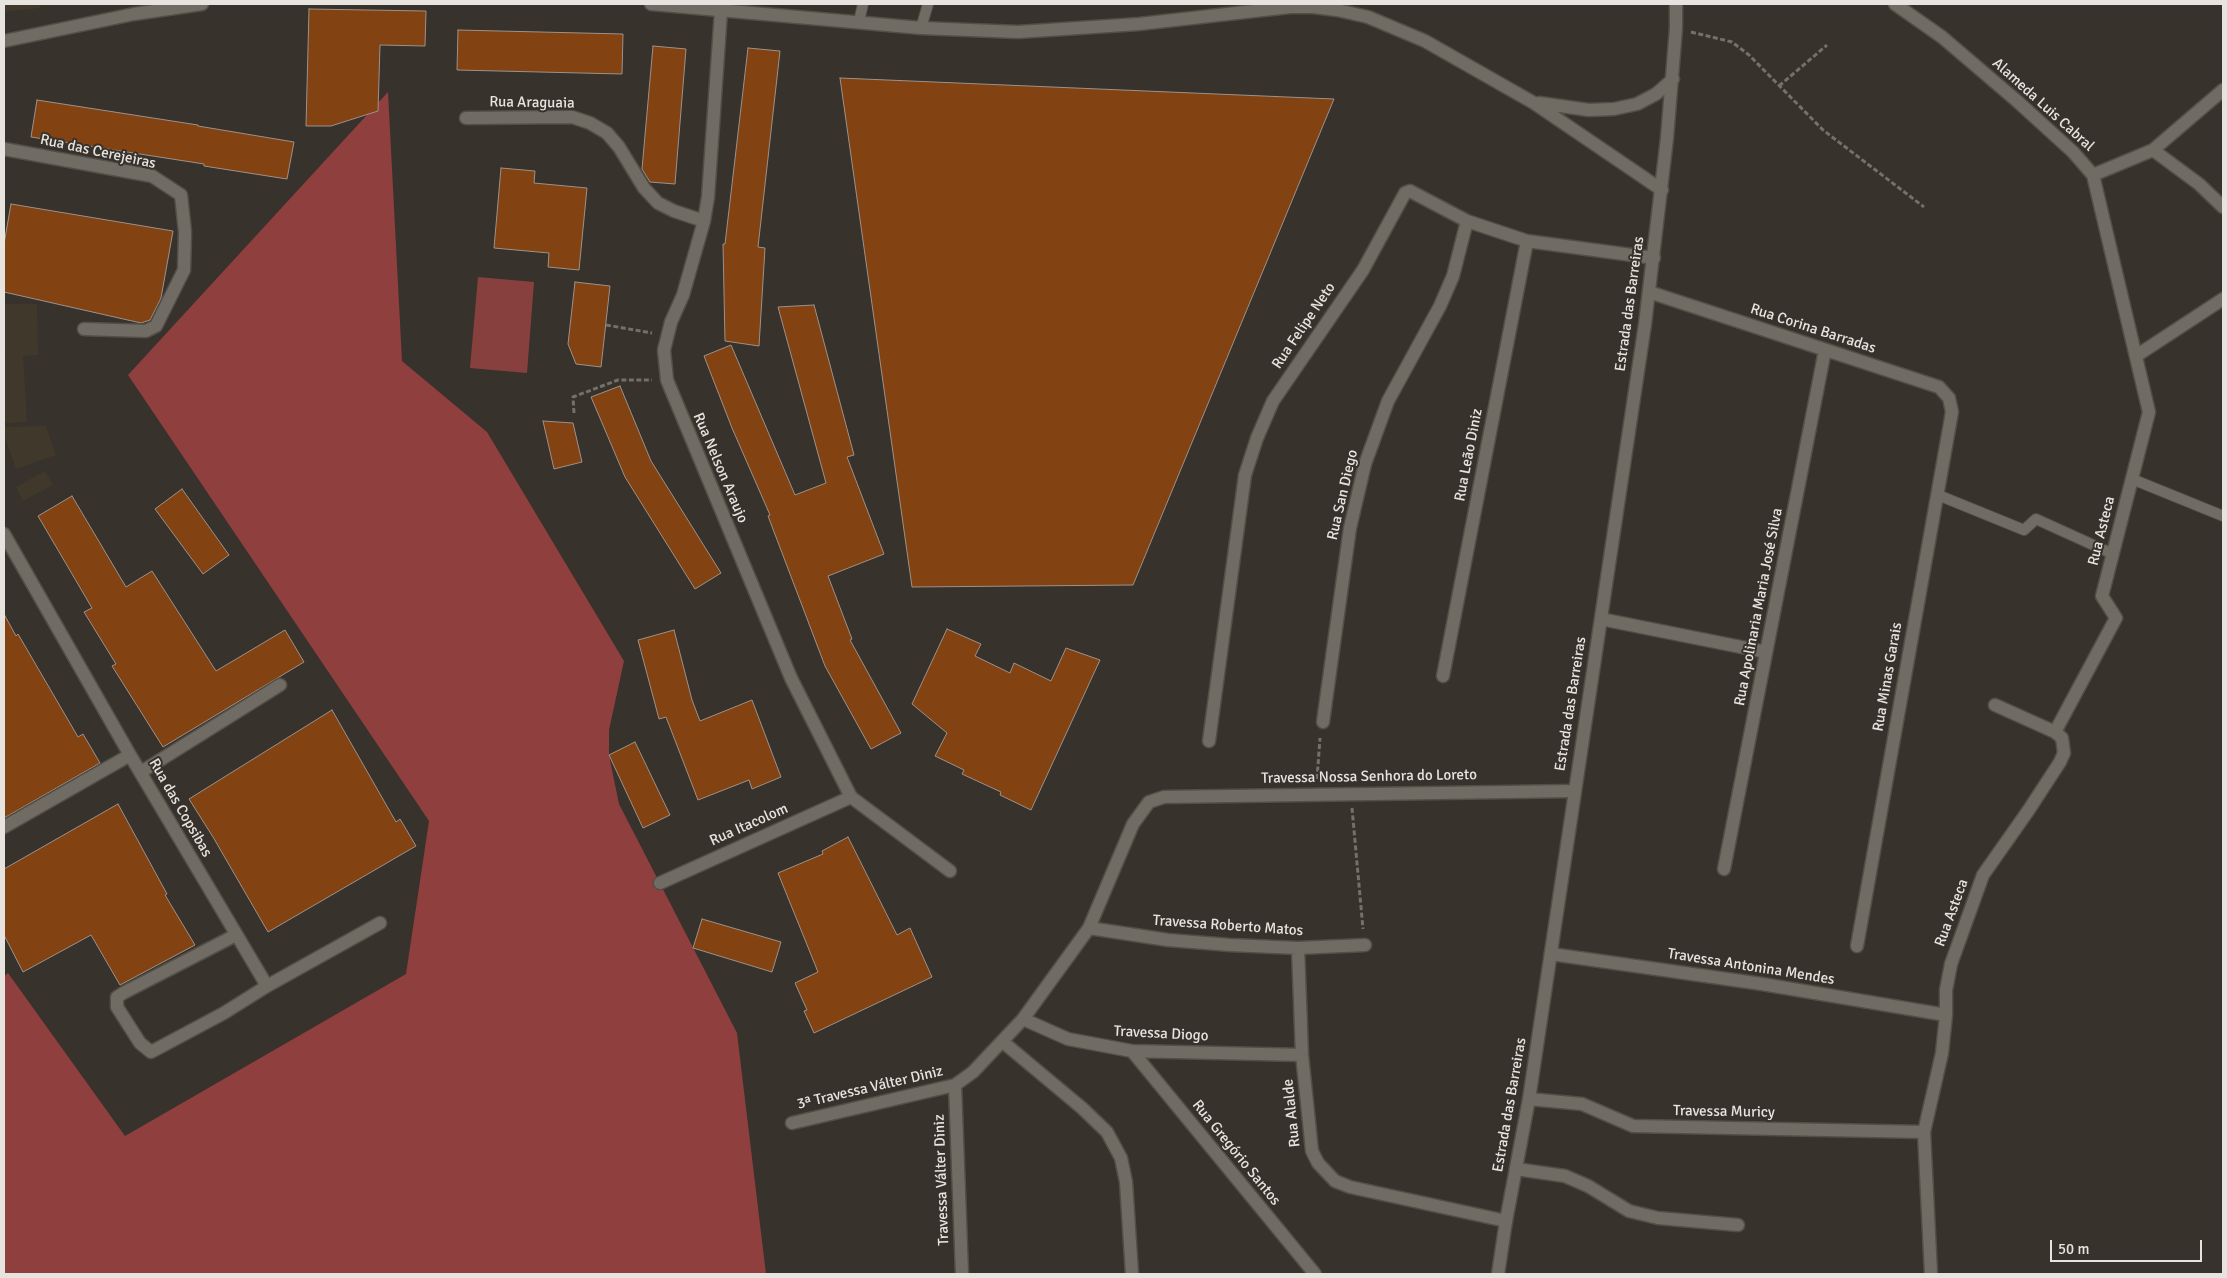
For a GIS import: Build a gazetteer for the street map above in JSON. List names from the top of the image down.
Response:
{
  "streets": {
    "street": [
      "Rua Araguaia",
      "Alameda Luis Cabral",
      "Rua das Cerejeiras",
      "Estrada das Barreiras",
      "Rua Felipe Neto",
      "Rua Corina Barradas",
      "Rua Leão Diniz",
      "Rua Nelson Araujo",
      "Rua San Diego",
      "Rua Asteca",
      "Rua Apolinaria Maria José Silva",
      "Rua Minas Garais",
      "Travessa Nossa Senhora do Loreto",
      "Rua das Copsibas",
      "Rua Itacolom",
      "Travessa Roberto Matos",
      "Travessa Antonina Mendes",
      "Travessa Diogo",
      "3ª Travessa Válter Diniz",
      "Travessa Muricy",
      "Rua Alalde",
      "Rua Gregório Santos",
      "Travessa Válter Diniz"
    ]
  },
  "crossings": [
    ["Rua Araguaia", "Rua Nelson Araujo"],
    ["Alameda Luis Cabral", "Rua Asteca"],
    ["Estrada das Barreiras", "Rua Felipe Neto"],
    ["Estrada das Barreiras", "Rua Corina Barradas"],
    ["Estrada das Barreiras", "Travessa Nossa Senhora do Loreto"],
    ["Estrada das Barreiras", "Travessa Antonina Mendes"],
    ["Estrada das Barreiras", "Travessa Muricy"],
    ["Estrada das Barreiras", "Rua Alalde"],
    ["Rua Felipe Neto", "Rua Leão Diniz"],
    ["Rua Felipe Neto", "Rua San Diego"],
    ["Rua Corina Barradas", "Rua Apolinaria Maria José Silva"],
    ["Rua Corina Barradas", "Rua Minas Garais"],
    ["Rua Nelson Araujo", "Rua Itacolom"],
    ["Rua Asteca", "Travessa Antonina Mendes"],
    ["Rua Asteca", "Travessa Muricy"],
    ["Travessa Nossa Senhora do Loreto", "Travessa Roberto Matos"],
    ["Travessa Roberto Matos", "Rua Alalde"],
    ["Travessa Diogo", "Rua Alalde"],
    ["Travessa Diogo", "Rua Gregório Santos"],
    ["3ª Travessa Válter Diniz", "Travessa Válter Diniz"]
  ],
  "scale_bar": "50 m"
}
